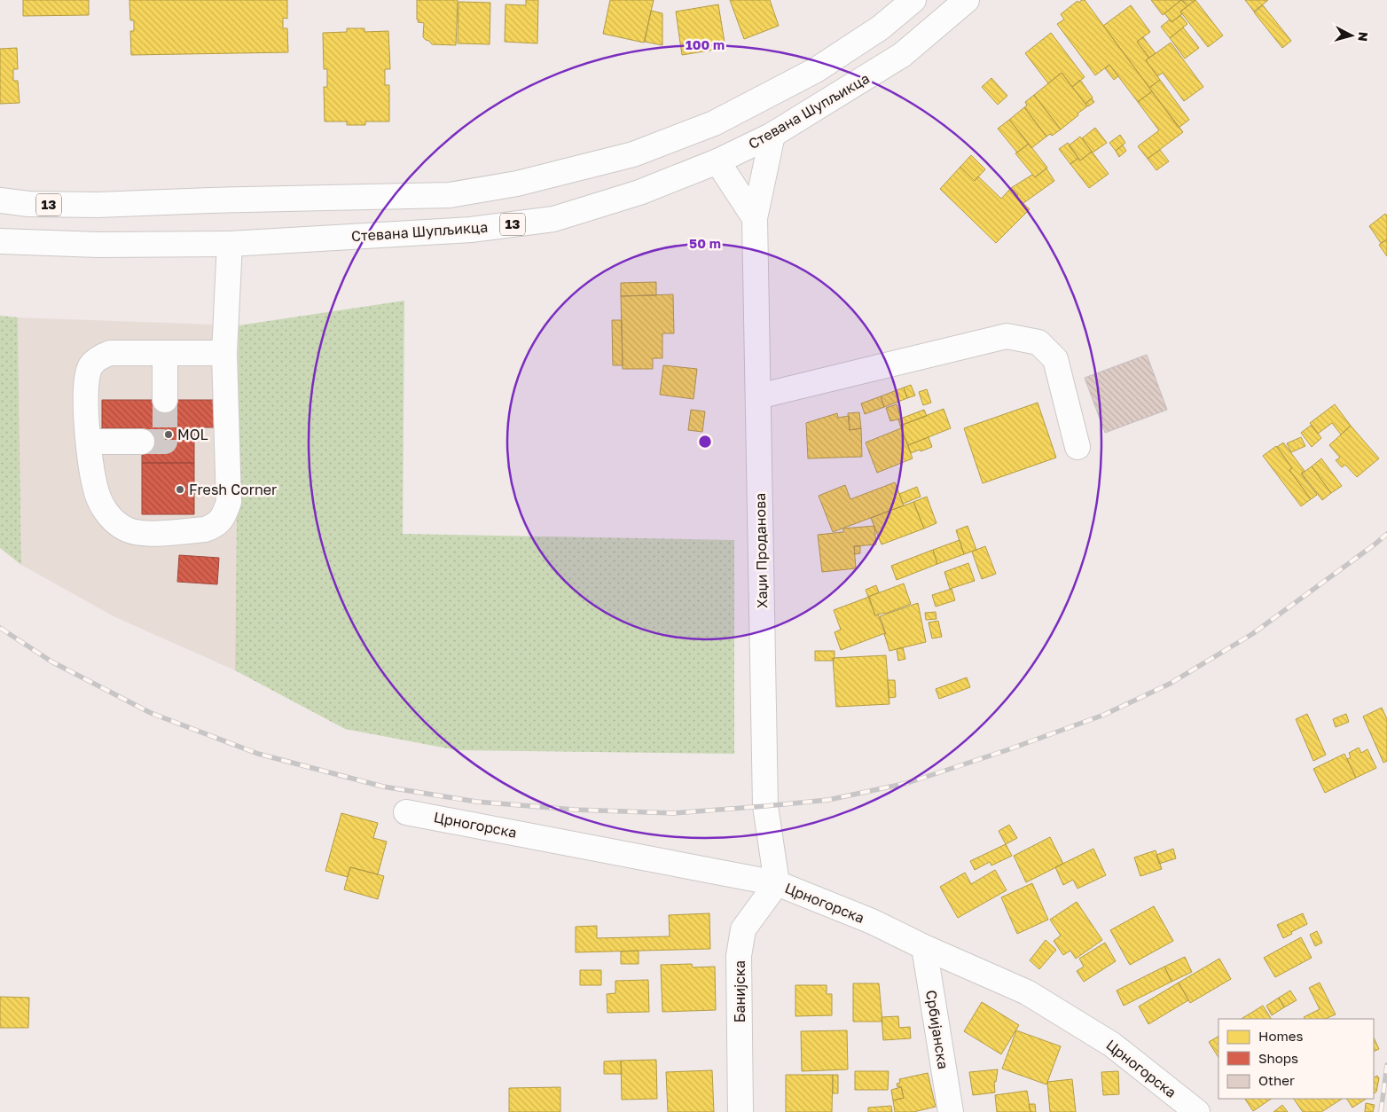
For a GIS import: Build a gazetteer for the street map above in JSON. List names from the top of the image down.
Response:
{
  "streets": {
    "street": [
      "Стевана Шупљикца",
      "13",
      "Хаџи Проданова",
      "Црногорска",
      "Банијска",
      "Србијанска"
    ]
  },
  "crossings": [
    ["Стевана Шупљикца", "Хаџи Проданова"],
    ["Хаџи Проданова", "Црногорска"],
    ["Хаџи Проданова", "Банијска"],
    ["Црногорска", "Банијска"],
    ["Црногорска", "Србијанска"]
  ],
  "places": ["MOL", "Fresh Corner"],
  "legend": ["Homes", "Shops", "Other"],
  "north": "right",
  "rings": ["100 m", "50 m"]
}
